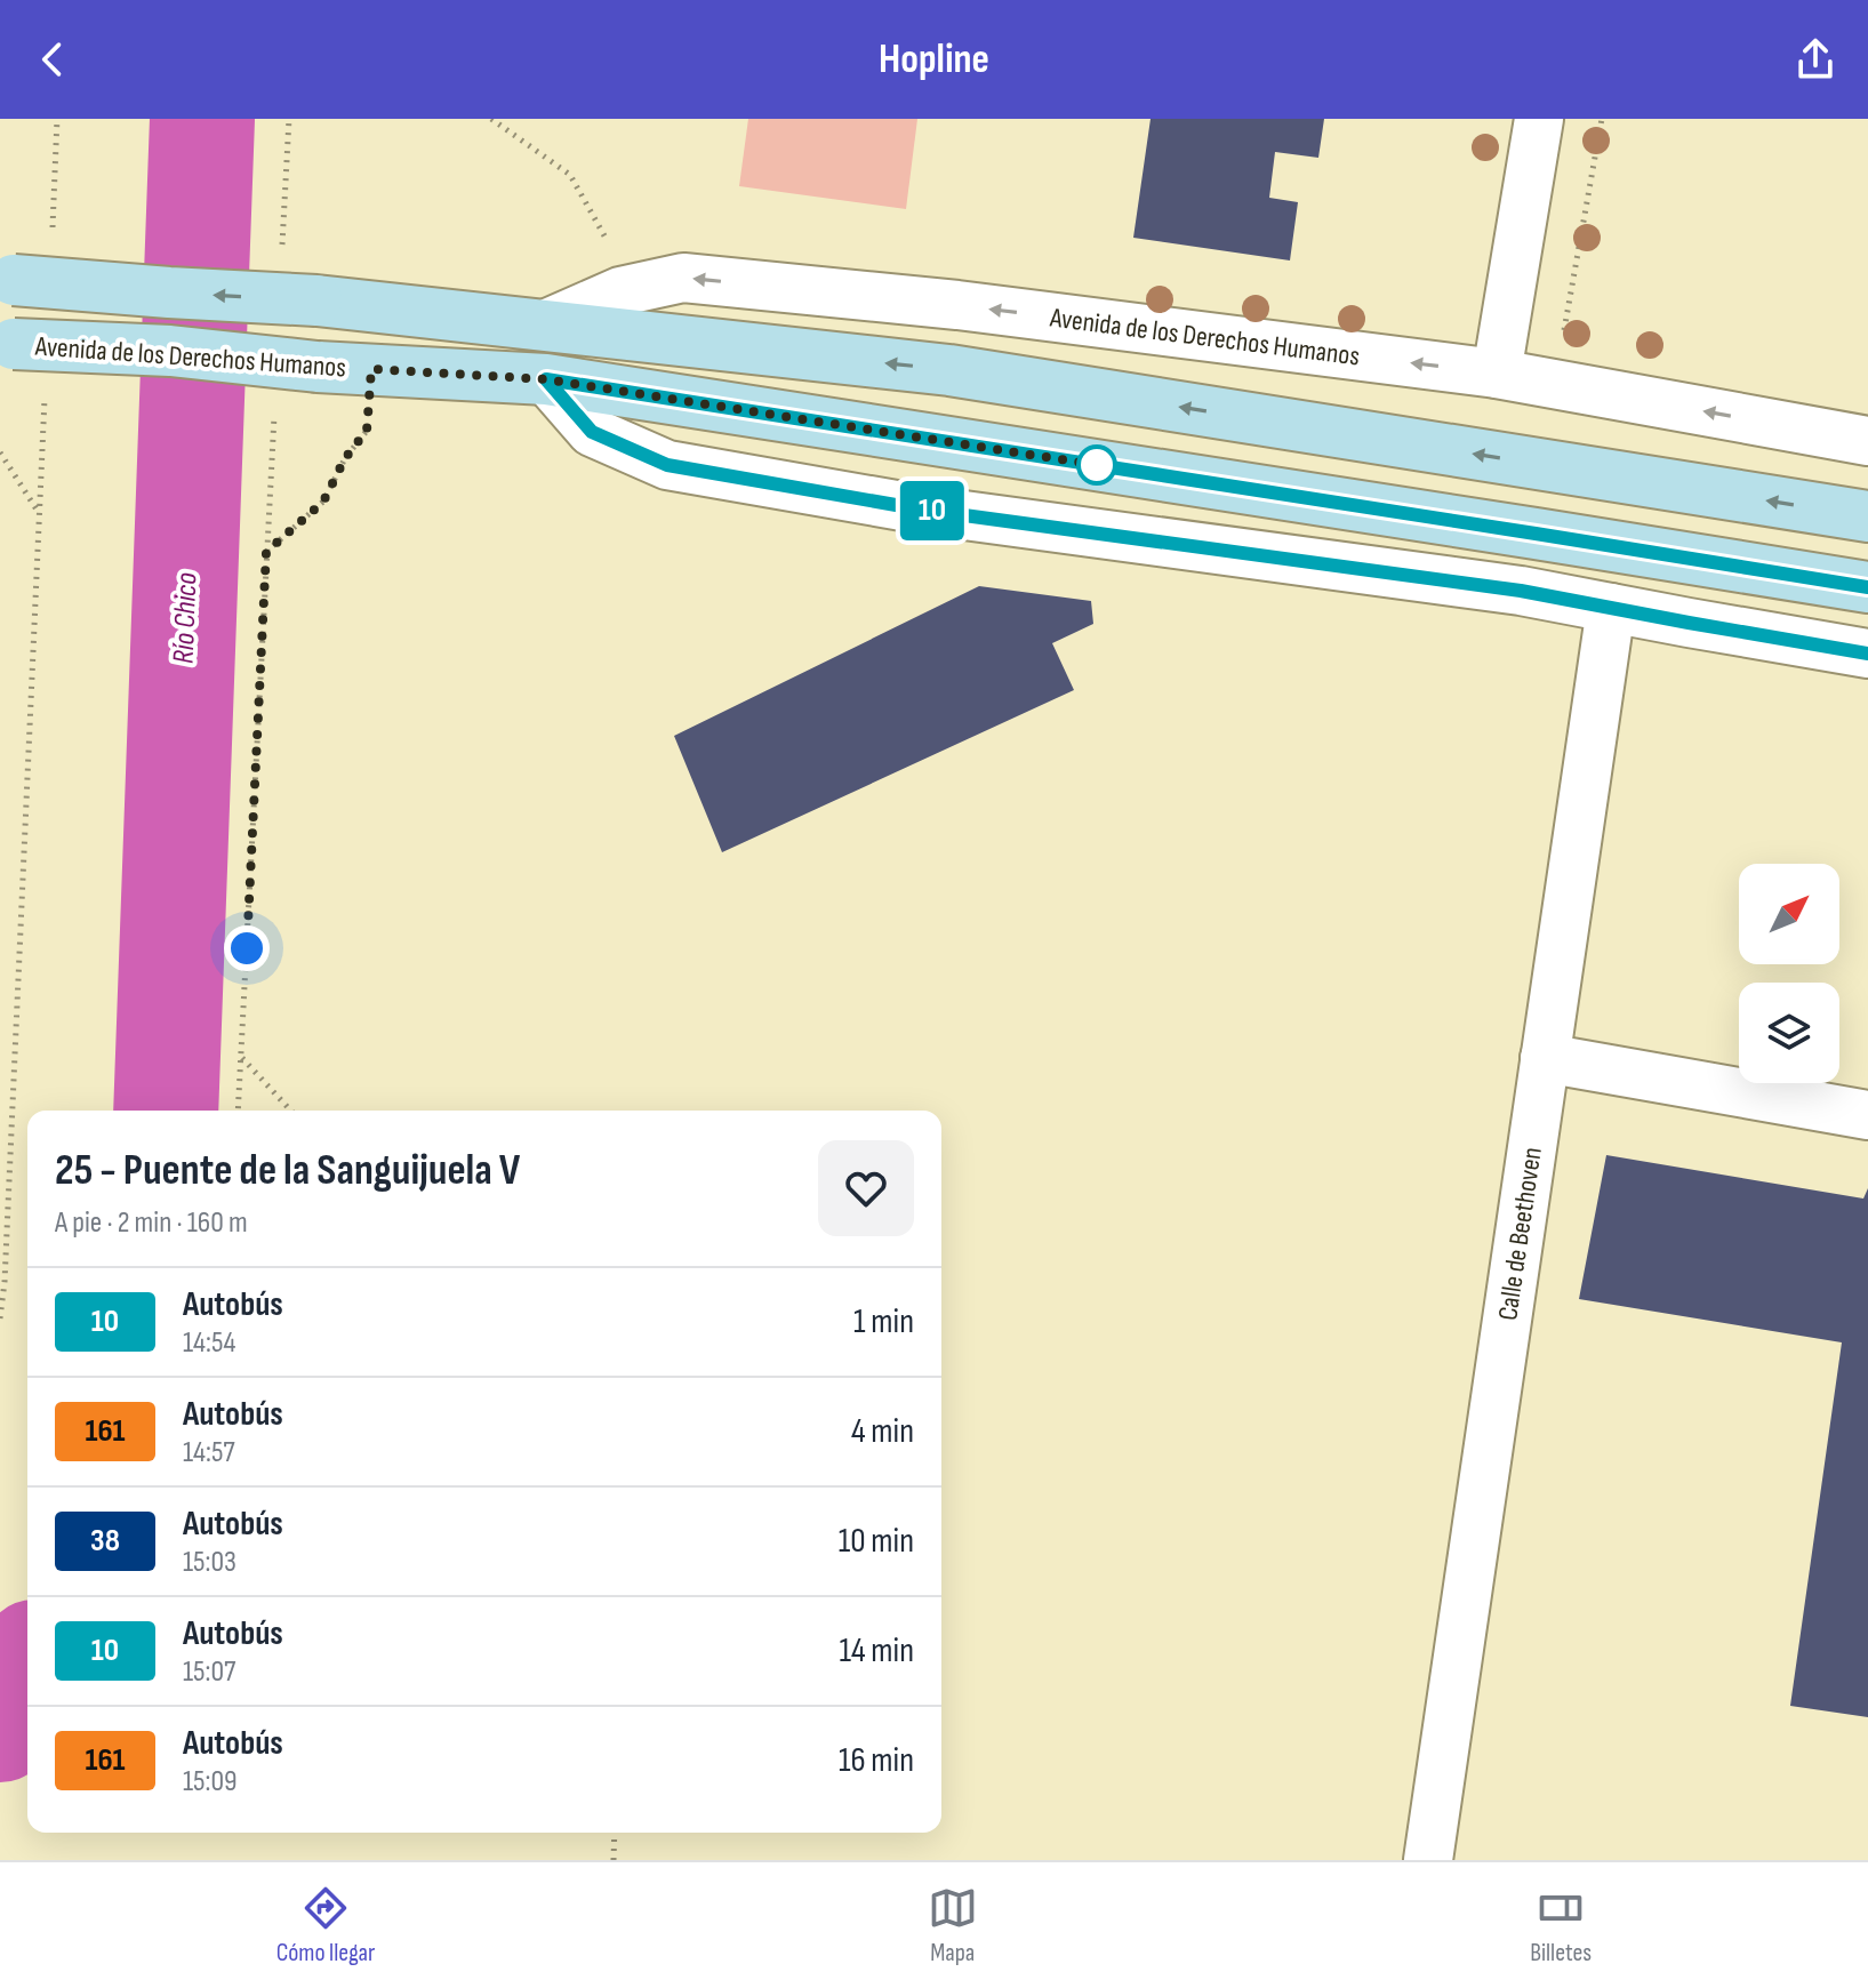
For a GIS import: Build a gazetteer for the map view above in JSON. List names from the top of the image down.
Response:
{
  "streets": {
    "main road": ["Avenida de los Derechos Humanos"],
    "street": ["Calle de Beethoven"]
  },
  "water": ["Río Chico"],
  "lines": ["bus line 10"],
  "north": "top right",
  "page": {
    "header": "Hopline",
    "on_map": "10",
    "heading": ["25 - Puente de la Sanguijuela V", "A pie · 2 min · 160 m"],
    "list": [
      {
        "mark": "10",
        "name": "Autobús",
        "note": "14:54",
        "value": "1 min"
      },
      {
        "mark": "161",
        "name": "Autobús",
        "note": "14:57",
        "value": "4 min"
      },
      {
        "mark": "38",
        "name": "Autobús",
        "note": "15:03",
        "value": "10 min"
      },
      {
        "mark": "10",
        "name": "Autobús",
        "note": "15:07",
        "value": "14 min"
      },
      {
        "mark": "161",
        "name": "Autobús",
        "note": "15:09",
        "value": "16 min"
      }
    ],
    "tabs": ["Cómo llegar", "Mapa", "Billetes"]
  }
}
